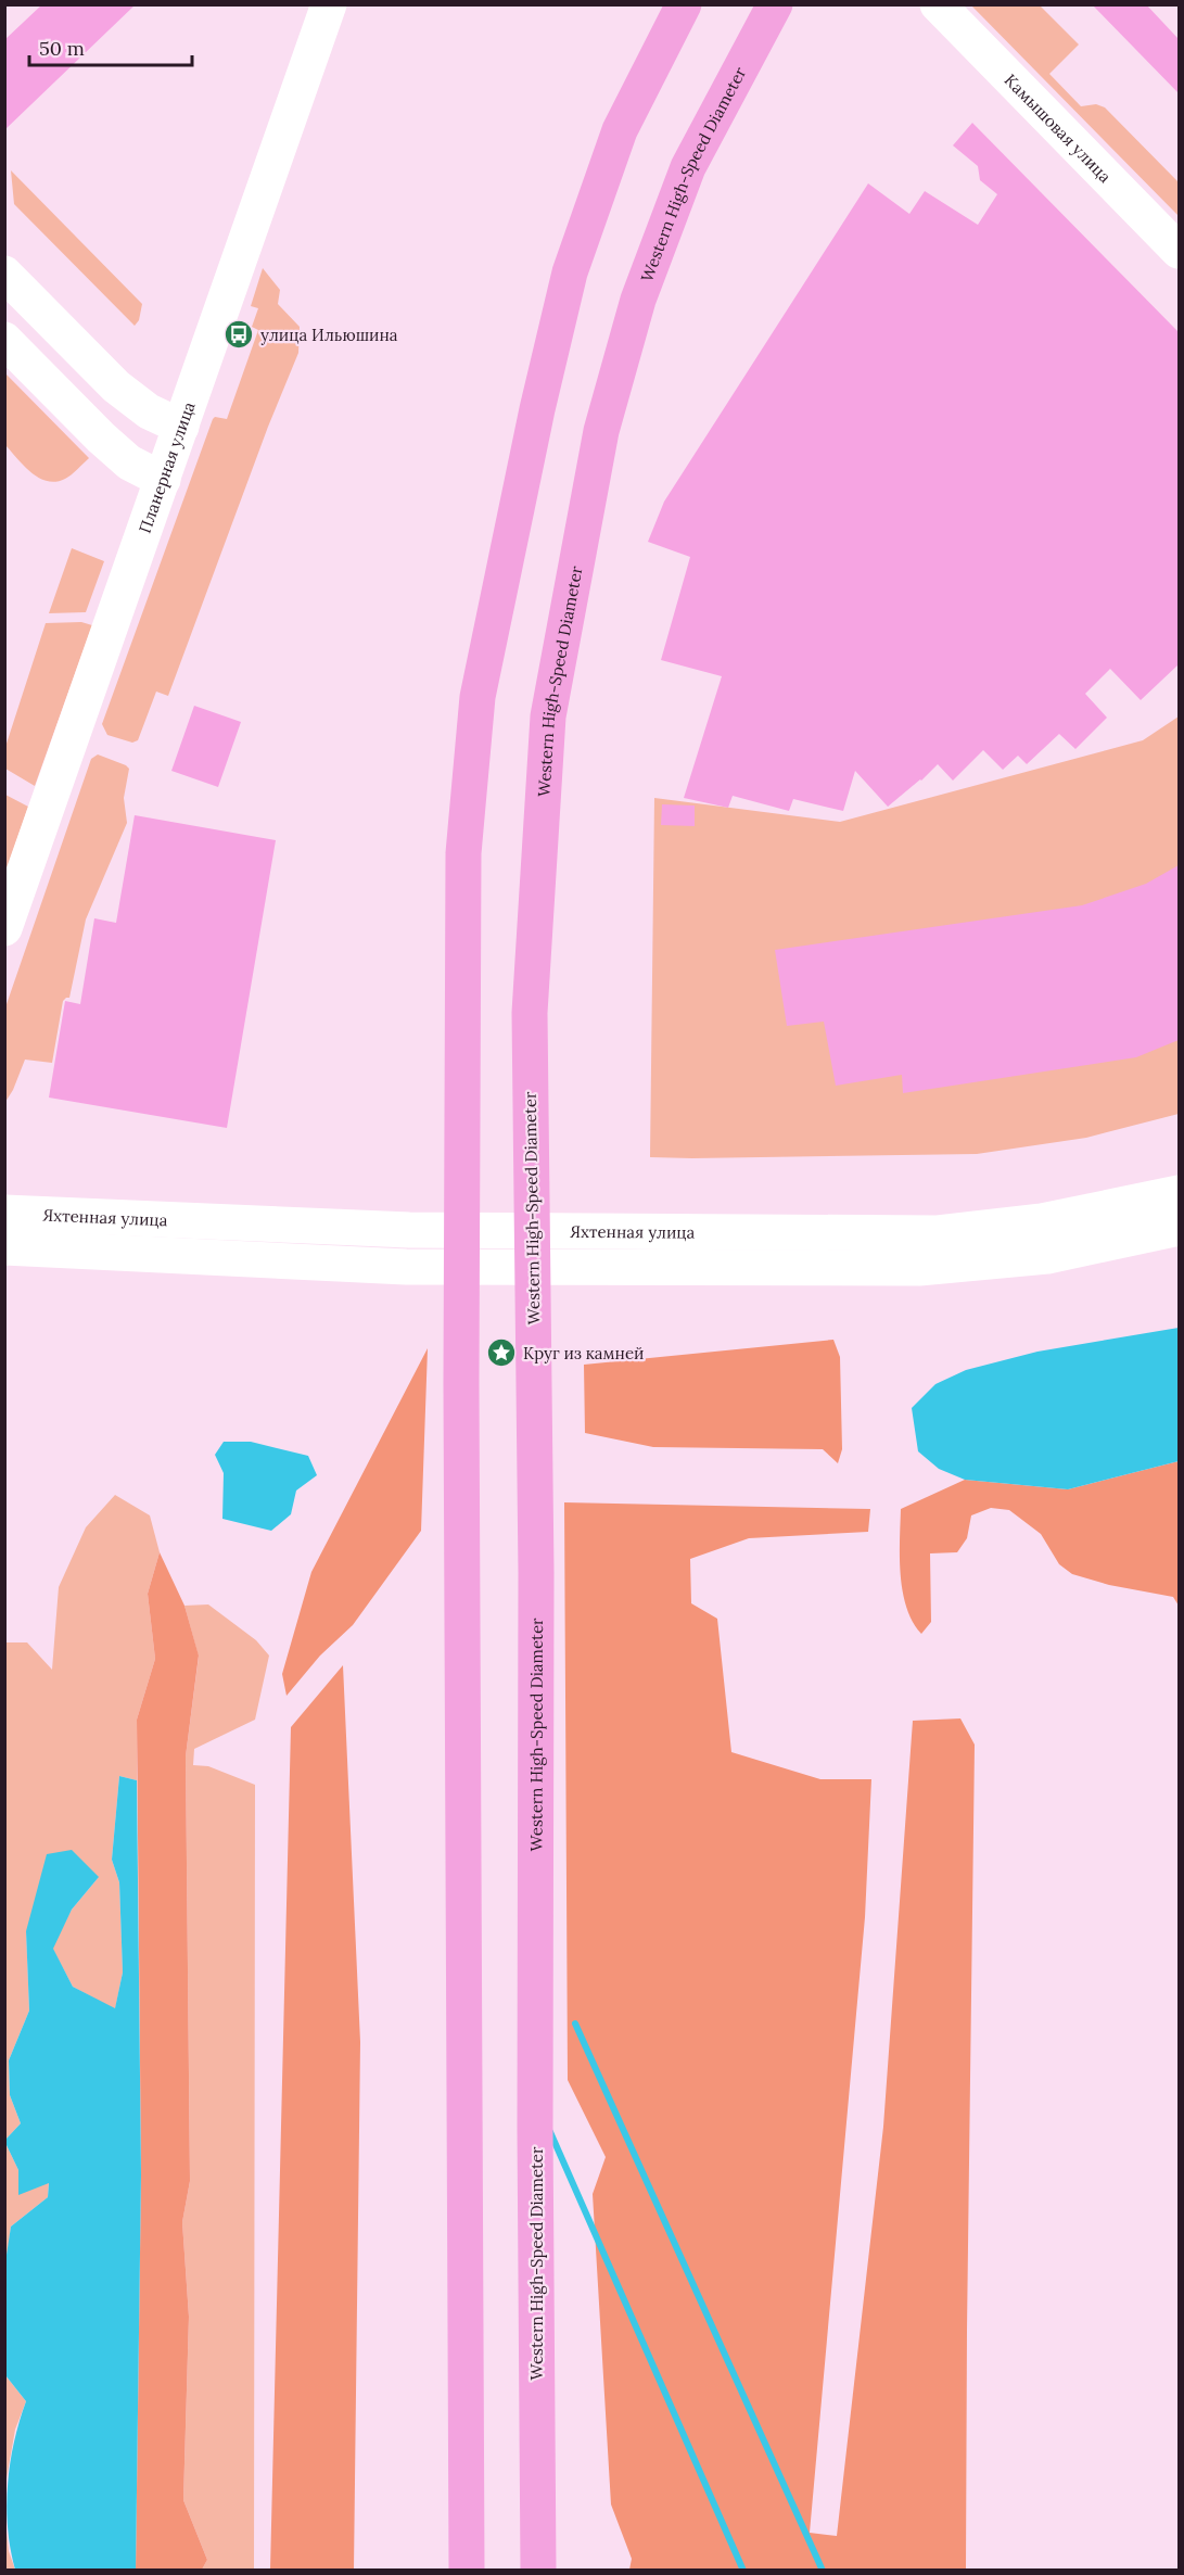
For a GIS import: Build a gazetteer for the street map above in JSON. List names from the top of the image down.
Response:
{
  "streets": {
    "highway": ["Western High-Speed Diameter"],
    "main road": ["Камышовая улица", "Планерная улица", "Яхтенная улица"]
  },
  "places": {
    "bus stop": ["улица Ильюшина"],
    "place": ["Круг из камней"]
  },
  "scale_bar": "50 m"
}
